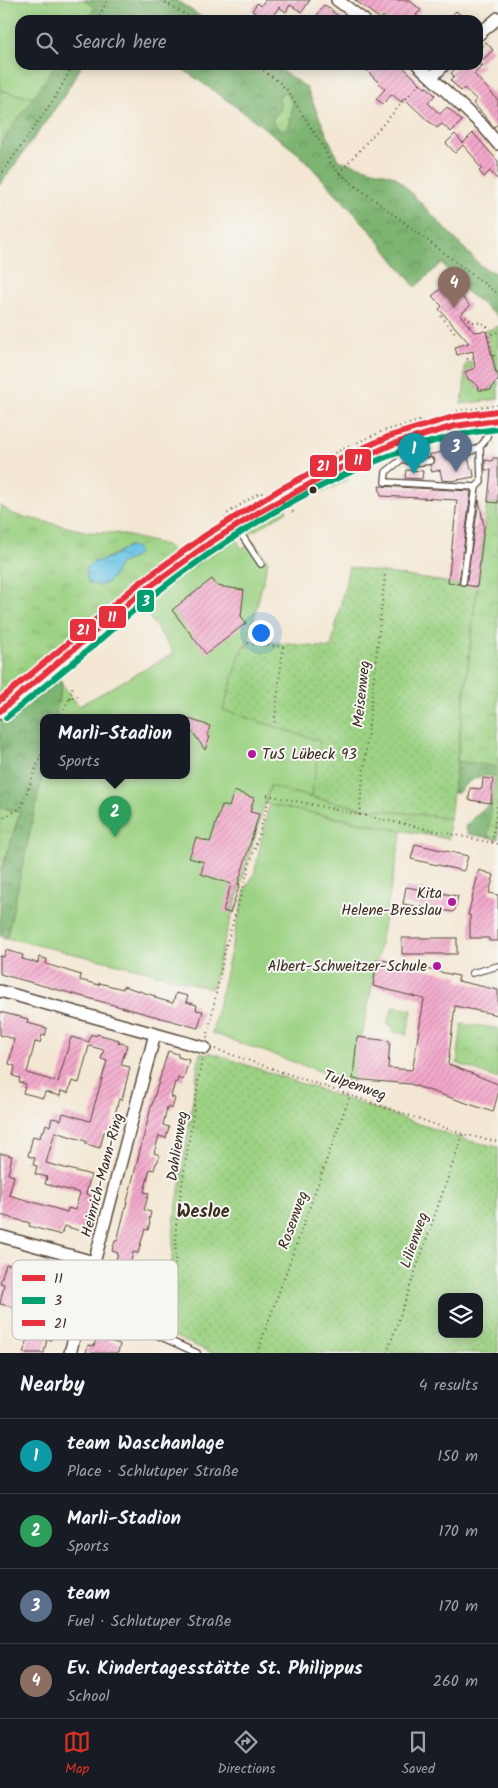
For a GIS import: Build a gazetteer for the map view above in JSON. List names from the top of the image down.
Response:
{
  "streets": {
    "street": ["Heinrich-Mann-Ring"],
    "path": [
      "Meisenweg",
      "Tulpenweg",
      "Dahlienweg",
      "Rosenweg",
      "Lilienweg"
    ]
  },
  "crossings": [
    ["Meisenweg", "Dahlienweg"],
    ["Tulpenweg", "Dahlienweg"],
    ["Tulpenweg", "Rosenweg"],
    ["Tulpenweg", "Lilienweg"]
  ],
  "districts": ["Wesloe"],
  "places": ["TuS Lübeck 93", "Kita Helene-Bresslau", "Albert-Schweitzer-Schule"],
  "lines": ["transit line 21", "transit line 11", "transit line 3"],
  "legend": ["11", "3", "21"],
  "page": {
    "search": "Search here",
    "pins": [
      "4",
      "3",
      "1",
      "2"
    ],
    "popup": ["Marli-Stadion", "Sports"],
    "heading": ["Nearby", "4 results"],
    "list": [
      {
        "mark": "1",
        "name": "team Waschanlage",
        "note": "Place · Schlutuper Straße",
        "value": "150 m"
      },
      {
        "mark": "2",
        "name": "Marli-Stadion",
        "note": "Sports",
        "value": "170 m"
      },
      {
        "mark": "3",
        "name": "team",
        "note": "Fuel · Schlutuper Straße",
        "value": "170 m"
      },
      {
        "mark": "4",
        "name": "Ev. Kindertagesstätte St. Philippus",
        "note": "School",
        "value": "260 m"
      }
    ],
    "nav": ["Map", "Directions", "Saved"]
  }
}
